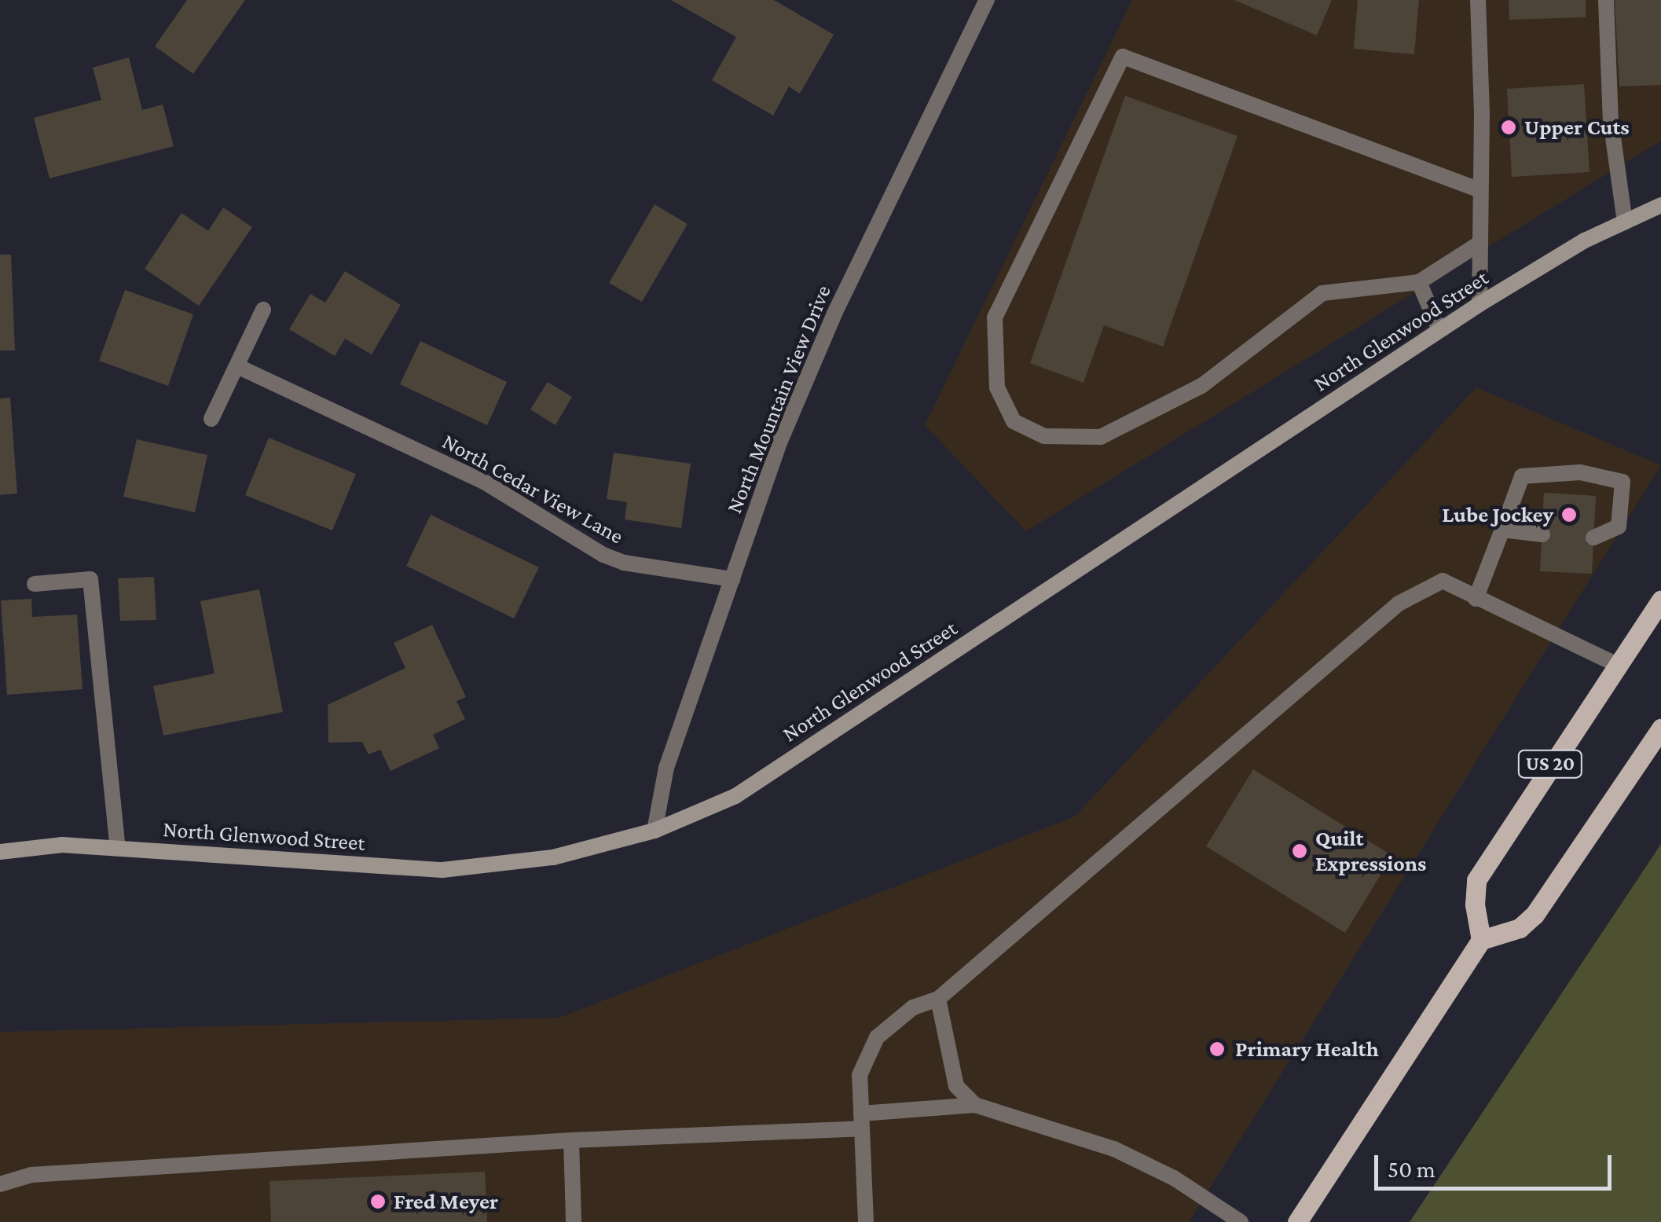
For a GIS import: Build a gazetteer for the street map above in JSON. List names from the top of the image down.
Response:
{
  "streets": {
    "main road": ["North Glenwood Street", "US 20"],
    "street": ["North Mountain View Drive", "North Cedar View Lane"]
  },
  "crossings": [
    ["North Glenwood Street", "North Mountain View Drive"],
    ["North Mountain View Drive", "North Cedar View Lane"]
  ],
  "places": [
    "Upper Cuts",
    "Lube Jockey",
    "Quilt Expressions",
    "Primary Health",
    "Fred Meyer"
  ],
  "scale_bar": "50 m"
}
